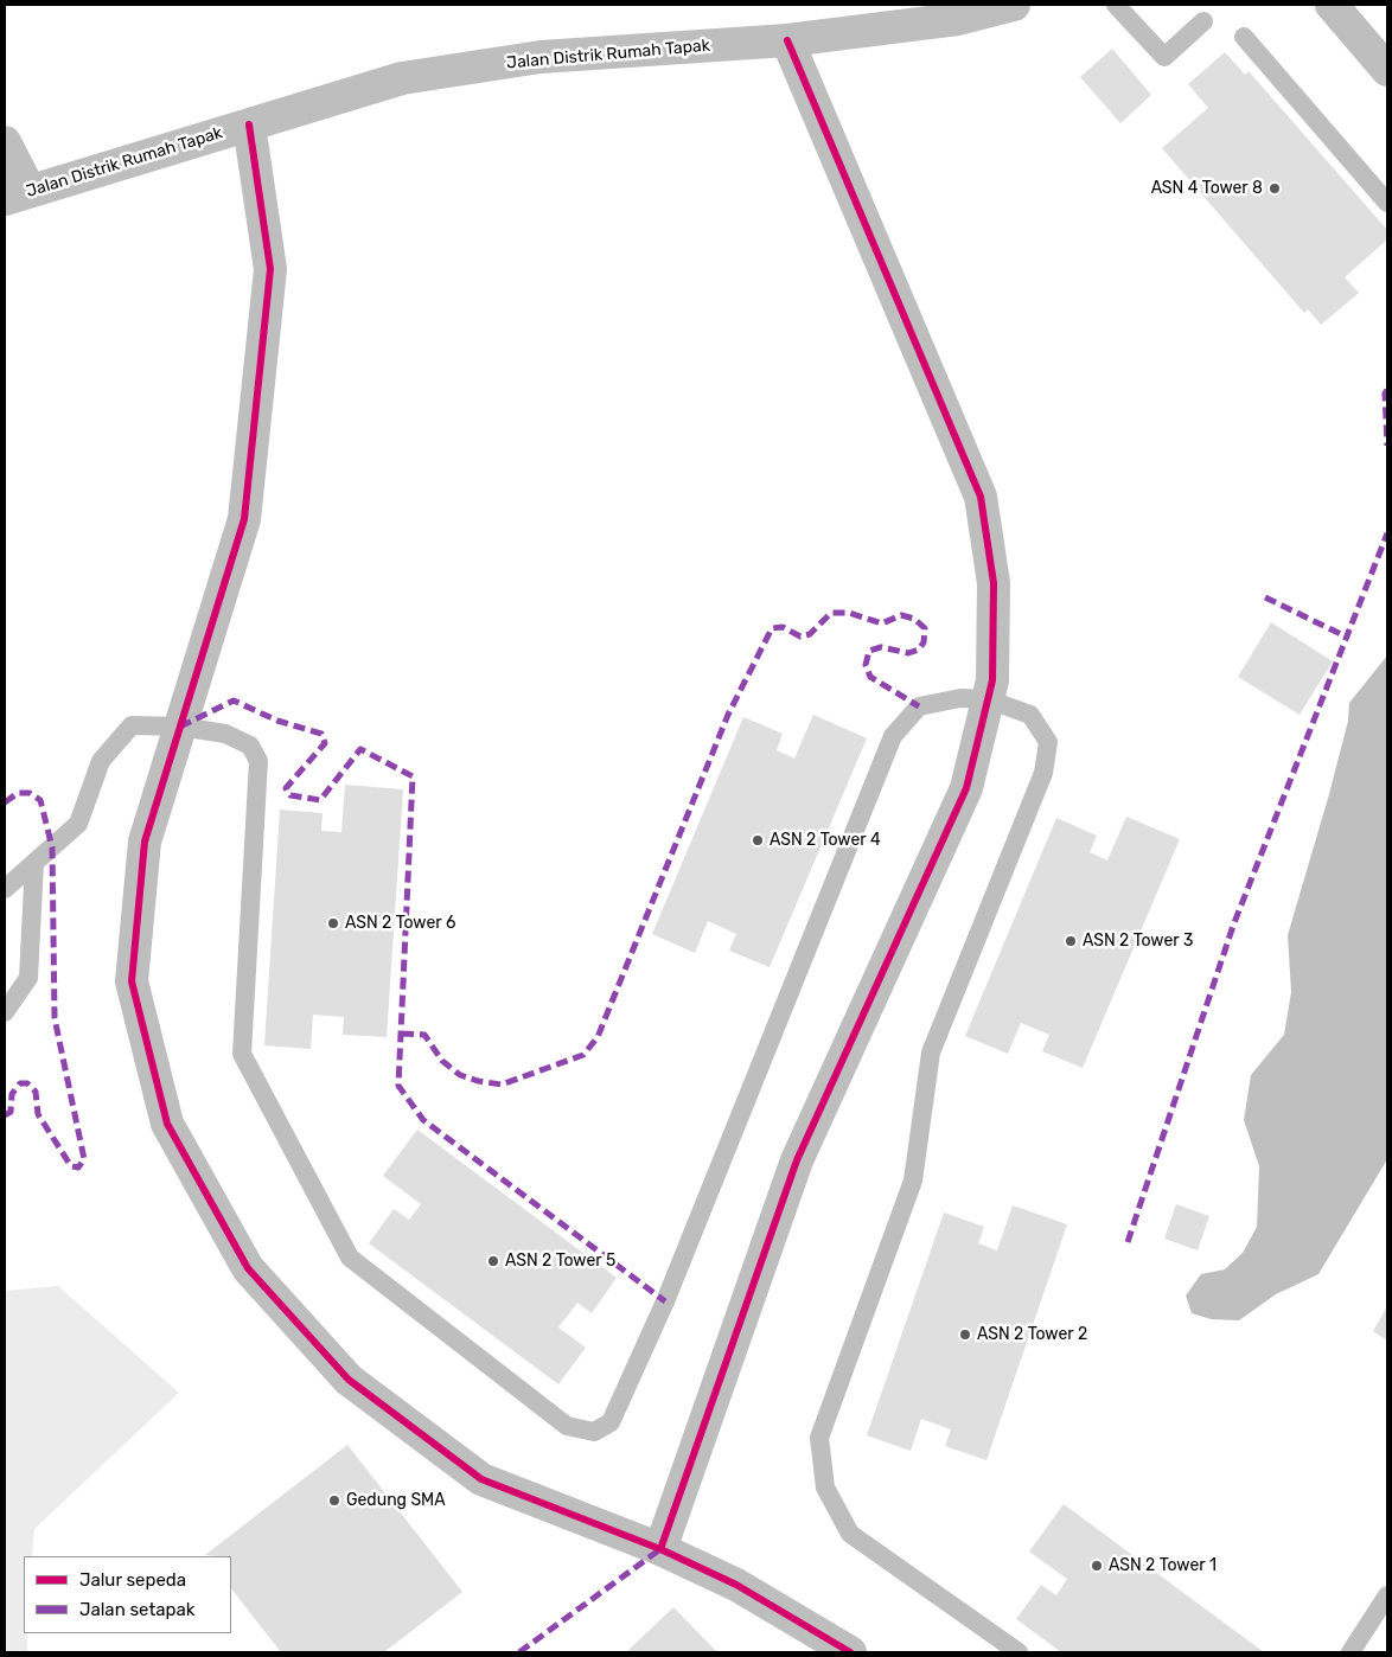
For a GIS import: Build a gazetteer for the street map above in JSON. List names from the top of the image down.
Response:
{
  "streets": {
    "street": ["Jalan Distrik Rumah Tapak"]
  },
  "places": [
    "ASN 4 Tower 8",
    "ASN 2 Tower 4",
    "ASN 2 Tower 6",
    "ASN 2 Tower 3",
    "ASN 2 Tower 5",
    "ASN 2 Tower 2",
    "Gedung SMA",
    "ASN 2 Tower 1"
  ],
  "legend": ["Jalur sepeda", "Jalan setapak"]
}
